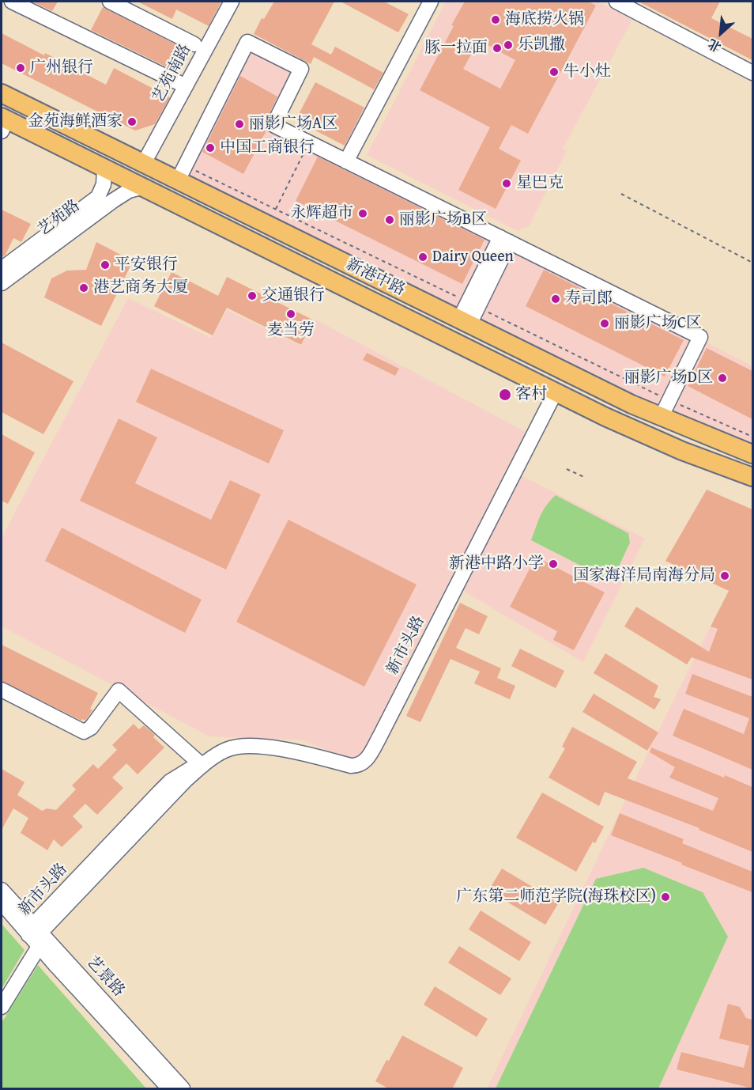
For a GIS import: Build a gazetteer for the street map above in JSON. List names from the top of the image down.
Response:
{
  "streets": {
    "main road": ["新港中路"],
    "street": [
      "艺苑南路",
      "艺苑路",
      "新市头路",
      "艺景路"
    ]
  },
  "crossings": [
    ["艺苑南路", "新港中路"],
    ["艺苑路", "新港中路"],
    ["新港中路", "新市头路"],
    ["新市头路", "艺景路"]
  ],
  "places": [
    "海底捞火锅",
    "乐凯撒",
    "豚一拉面",
    "广州银行",
    "牛小灶",
    "金苑海鲜酒家",
    "丽影广场A区",
    "中国工商银行",
    "星巴克",
    "永辉超市",
    "丽影广场B区",
    "Dairy Queen",
    "平安银行",
    "港艺商务大厦",
    "交通银行",
    "寿司郎",
    "麦当劳",
    "丽影广场C区",
    "丽影广场D区",
    "客村",
    "新港中路小学",
    "国家海洋局南海分局",
    "广东第二师范学院(海珠校区)"
  ],
  "north": "bottom left"
}
